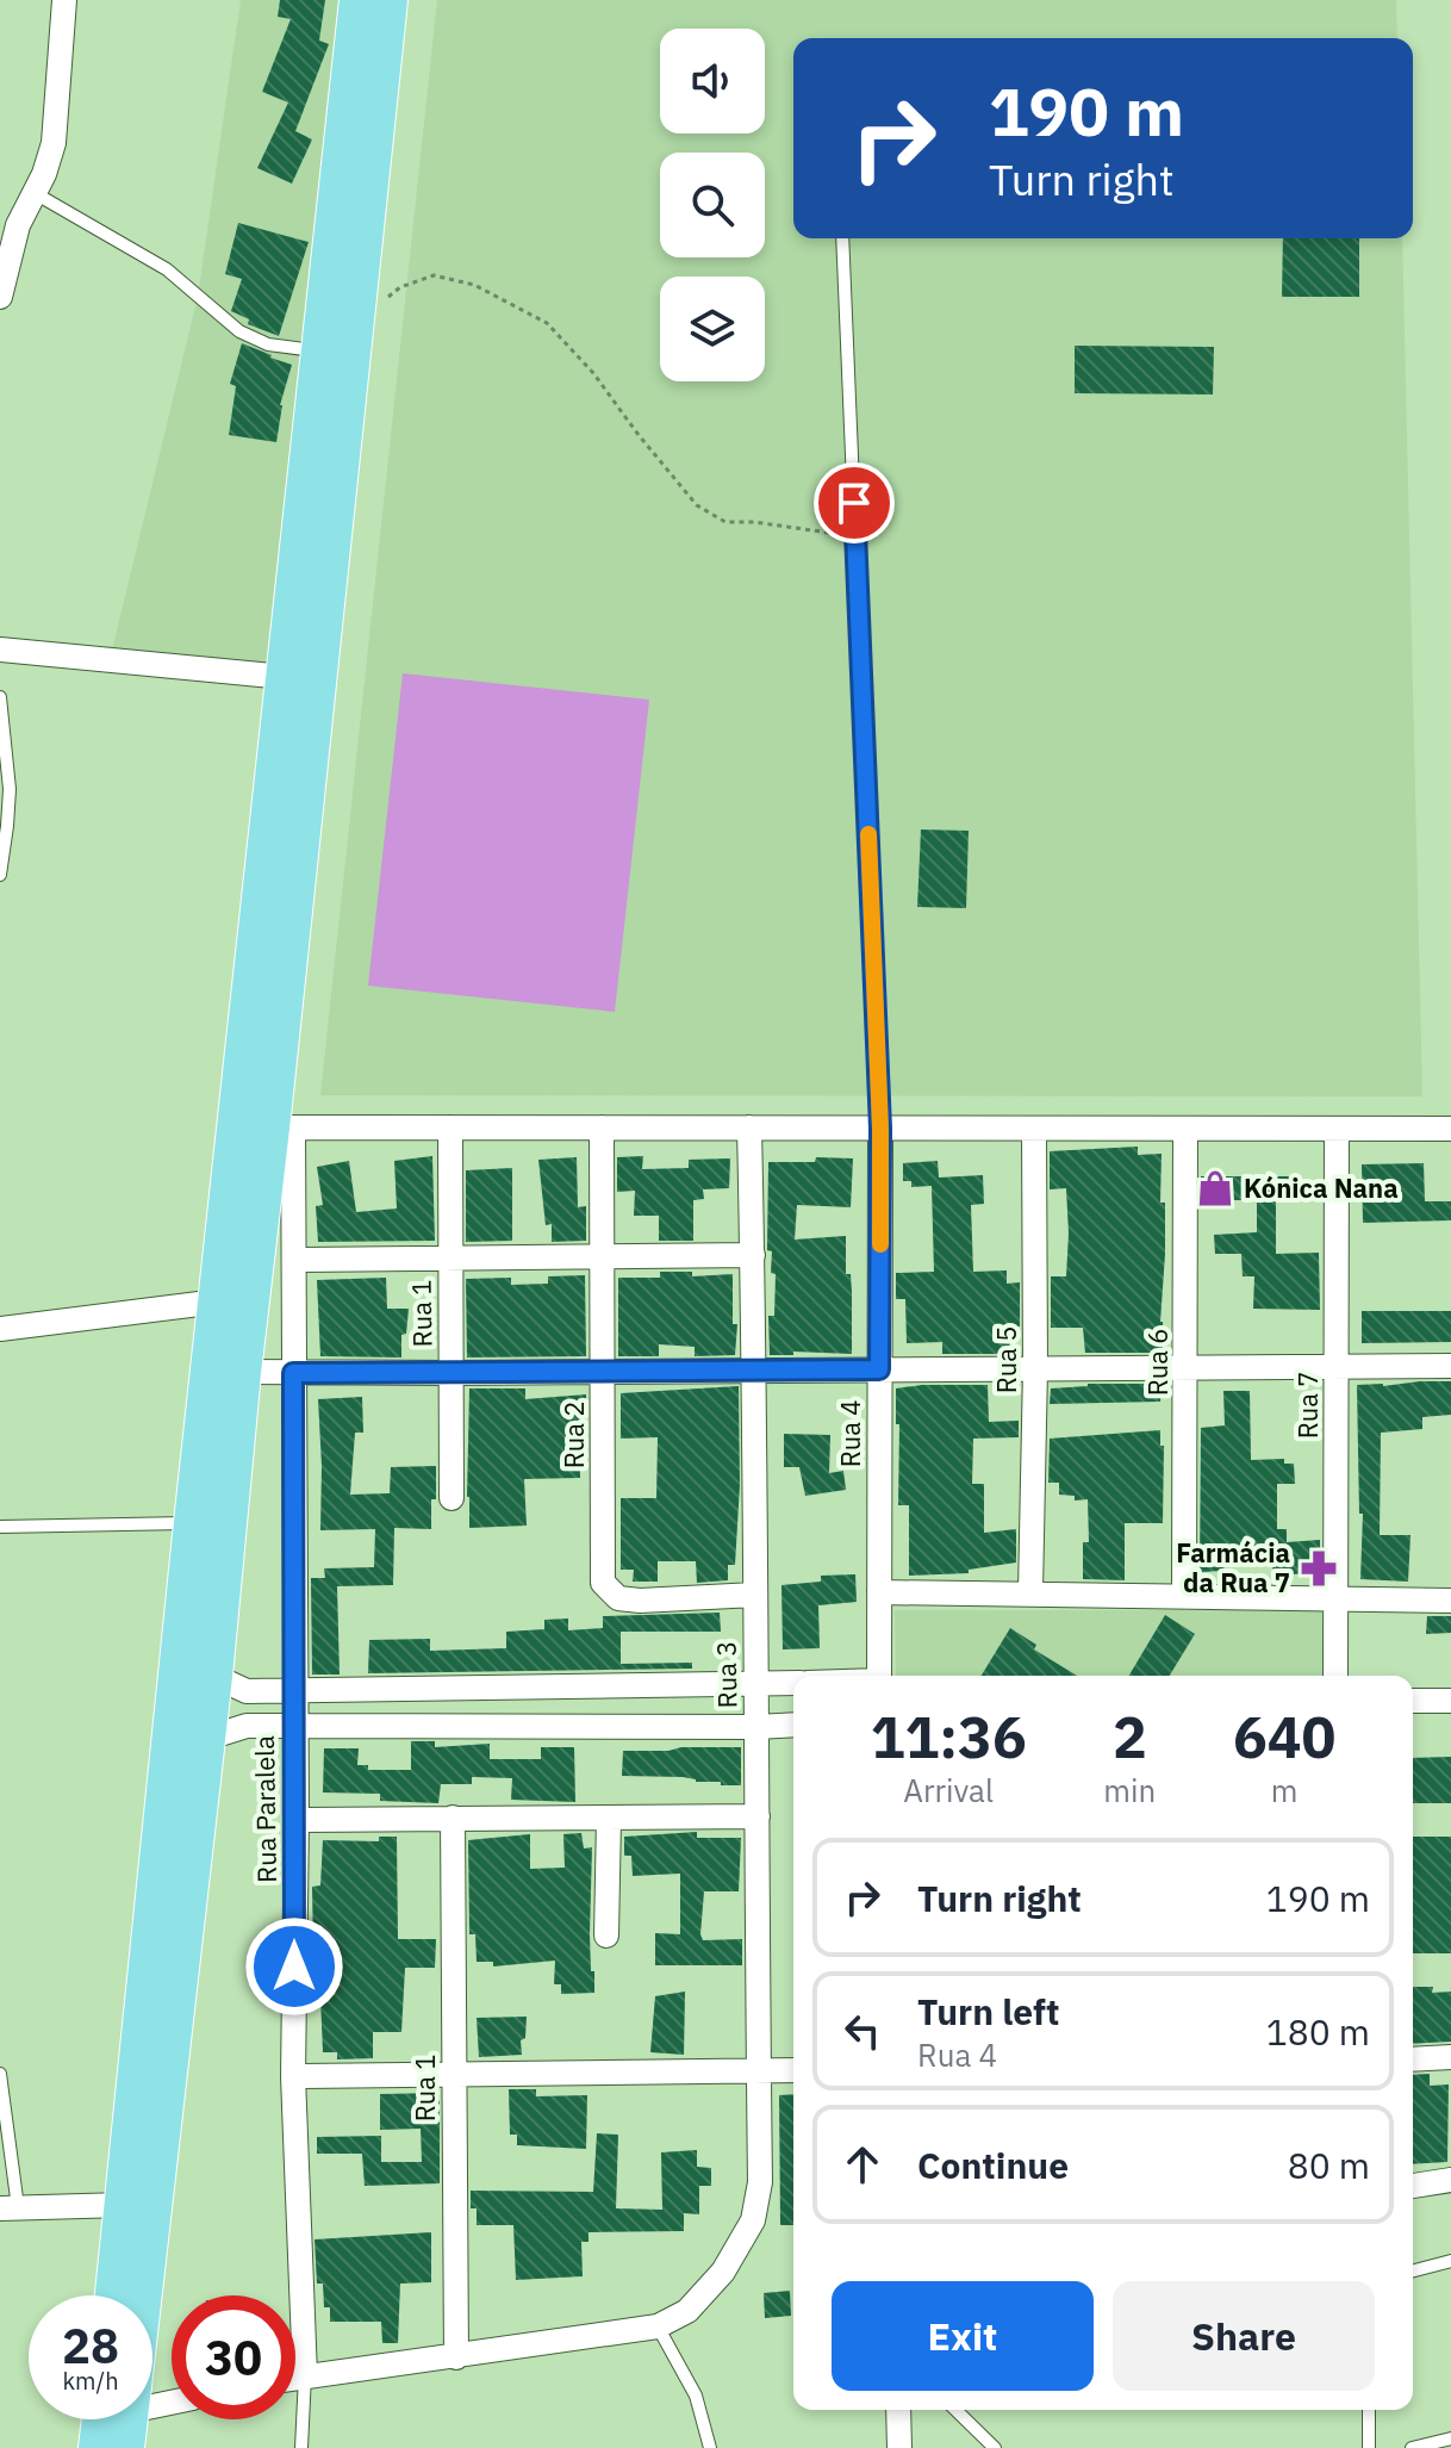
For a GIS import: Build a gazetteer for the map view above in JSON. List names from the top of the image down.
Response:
{
  "streets": {
    "street": [
      "Rua 1",
      "Rua 5",
      "Rua 6",
      "Rua 7",
      "Rua 4",
      "Rua 2",
      "Rua 3",
      "Rua Paralela"
    ]
  },
  "crossings": [
    ["Rua 2", "Rua 3"]
  ],
  "places": {
    "shop": ["Kónica Nana"],
    "pharmacy": ["Farmácia da Rua 7"]
  },
  "page": {
    "turn": ["190 m", "Turn right"],
    "eta": [
      "11:36",
      "Arrival",
      "2",
      "min",
      "640",
      "m"
    ],
    "list": [
      {
        "name": "Turn right",
        "value": "190 m"
      },
      {
        "name": "Turn left",
        "note": "Rua 4",
        "value": "180 m"
      },
      {
        "name": "Continue",
        "value": "80 m"
      }
    ],
    "buttons": ["Exit", "Share"],
    "speed": "28 km/h",
    "limit": "30"
  }
}
